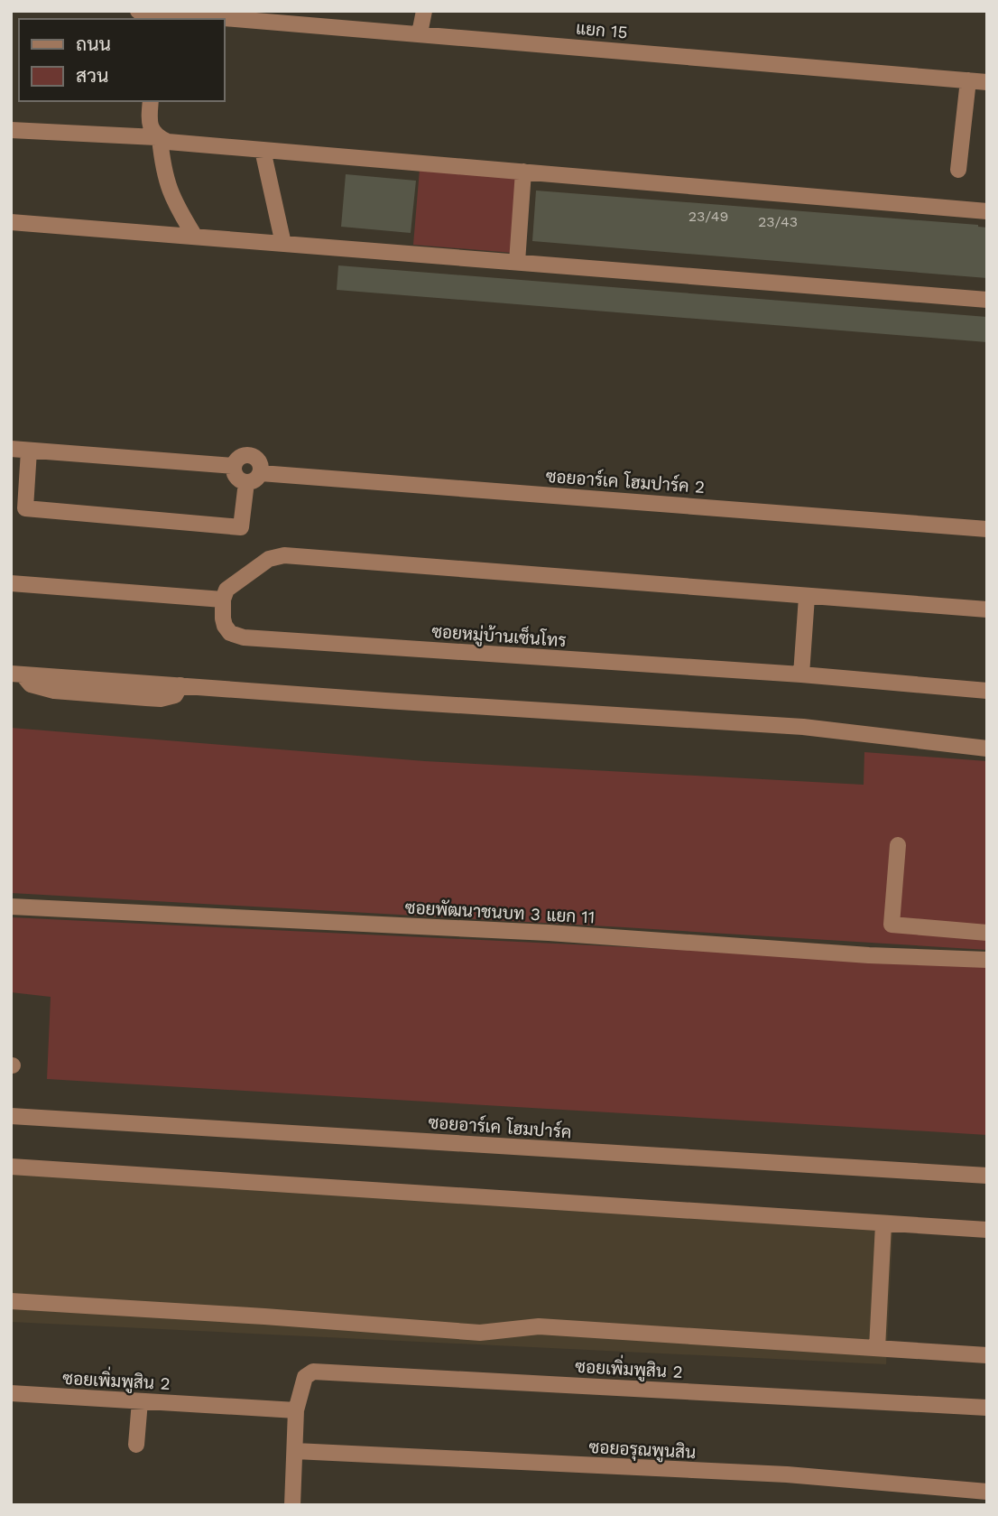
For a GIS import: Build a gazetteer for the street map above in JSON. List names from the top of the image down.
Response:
{
  "streets": {
    "street": [
      "แยก 15",
      "ซอยอาร์เค โฮมปาร์ค 2",
      "ซอยหมู่บ้านเซ็นโทร",
      "ซอยพัฒนาชนบท 3 แยก 11",
      "ซอยอาร์เค โฮมปาร์ค",
      "ซอยเพิ่มพูสิน 2",
      "ซอยอรุณพูนสิน"
    ]
  },
  "crossings": [
    ["ซอยเพิ่มพูสิน 2", "ซอยอรุณพูนสิน"]
  ],
  "house_numbers": ["23/49", "23/43"],
  "legend": ["ถนน", "สวน"]
}
